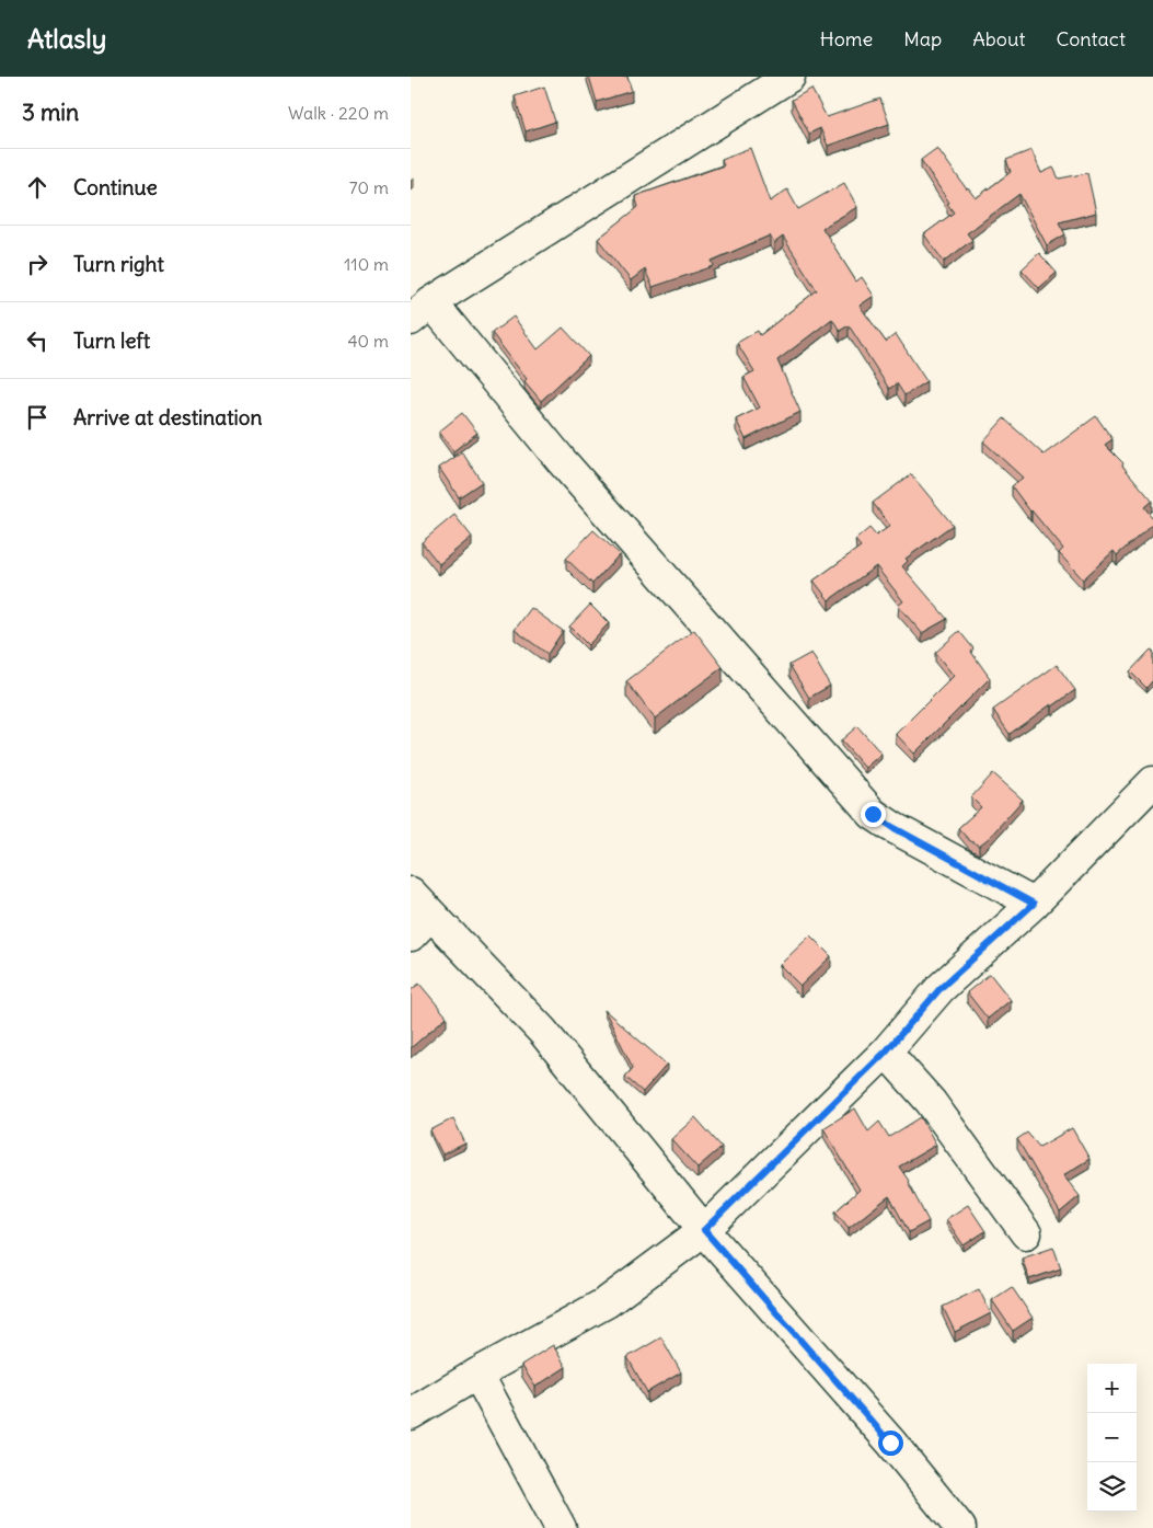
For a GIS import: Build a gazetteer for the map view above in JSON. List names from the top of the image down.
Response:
{
  "page": {
    "header": "Atlasly",
    "nav": [
      "Home",
      "Map",
      "About",
      "Contact"
    ],
    "heading": ["3 min", "Walk · 220 m"],
    "list": [
      ["Continue", "70 m"],
      ["Turn right", "110 m"],
      ["Turn left", "40 m"],
      "Arrive at destination"
    ],
    "map_buttons": ["+", "−"]
  }
}
